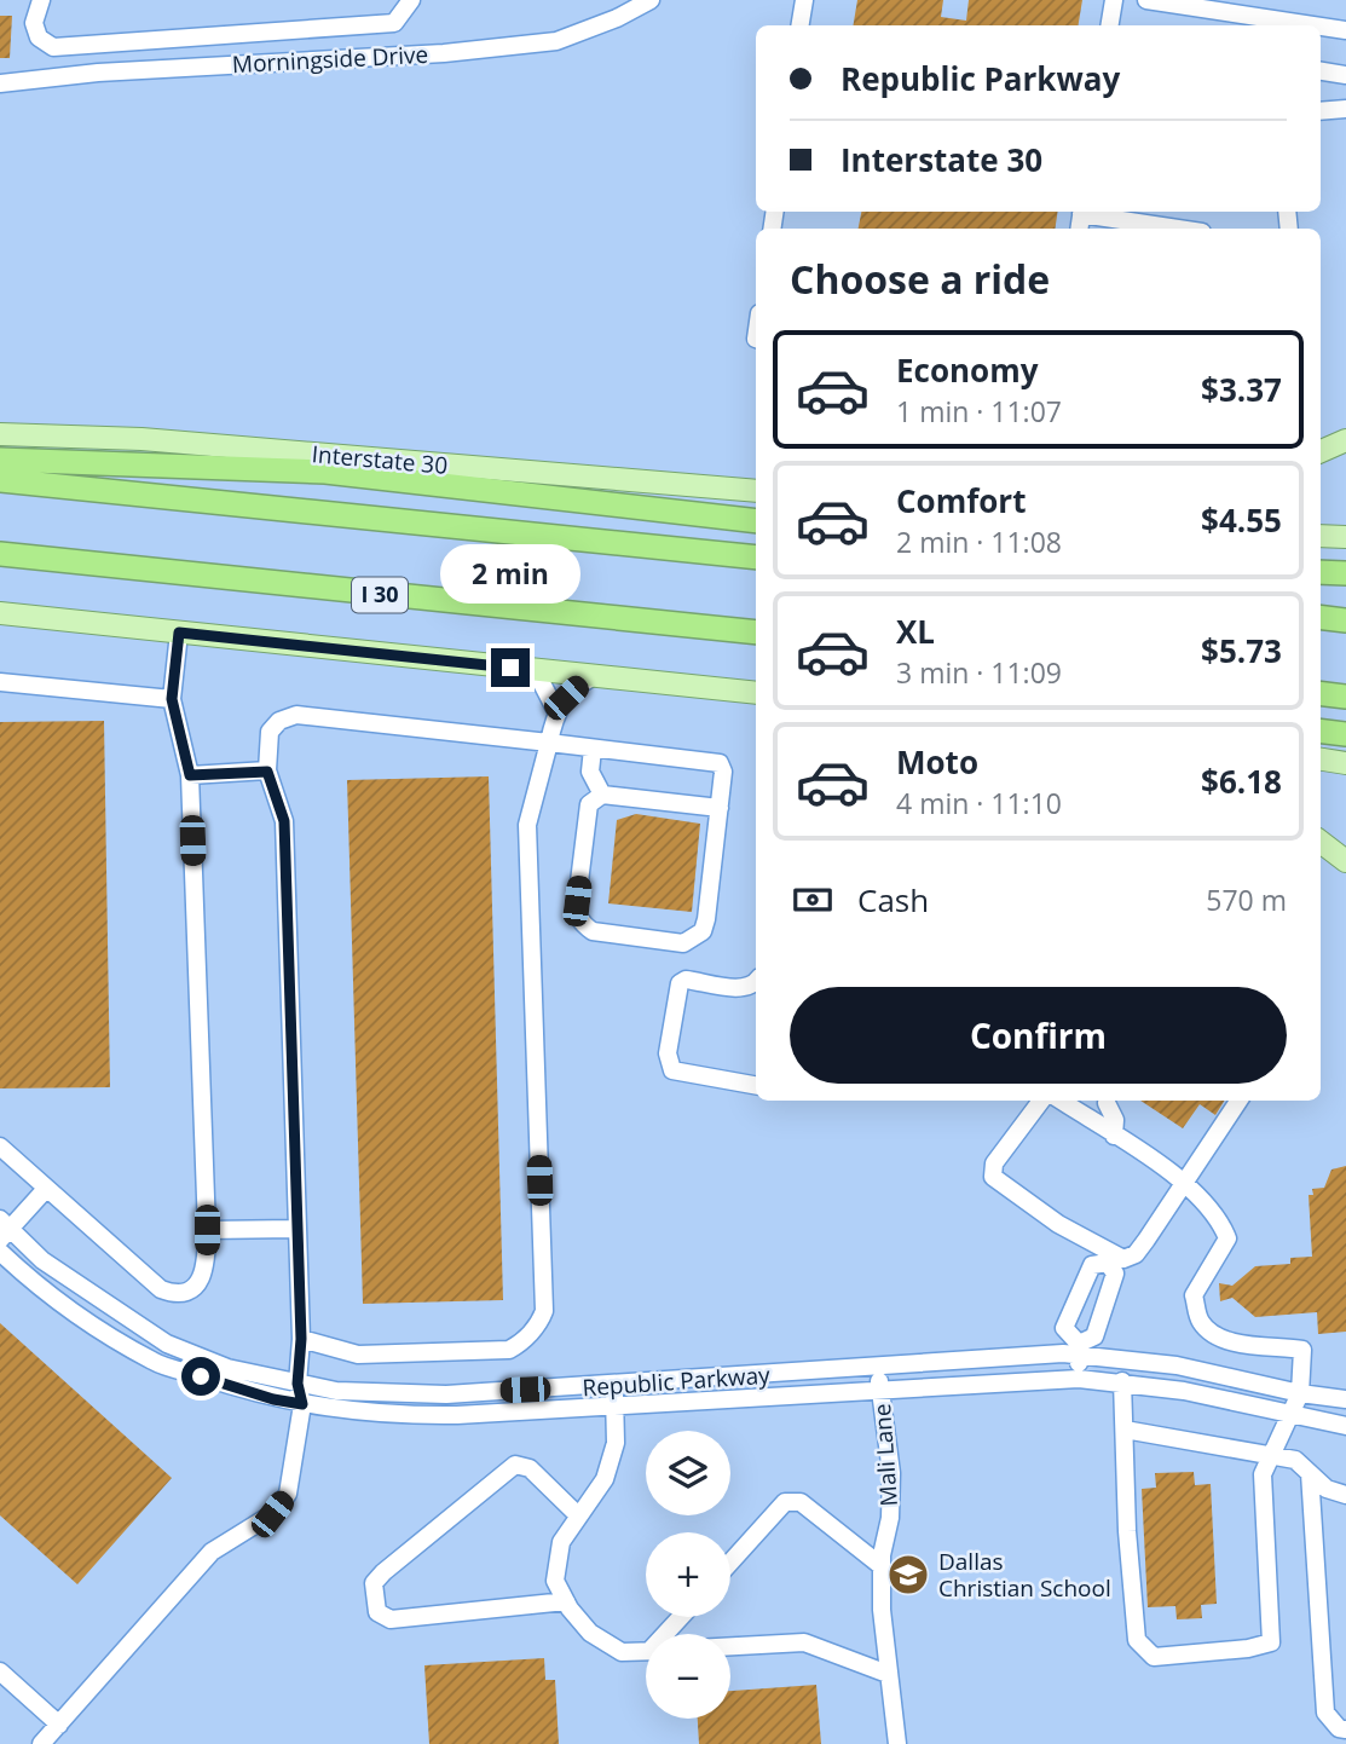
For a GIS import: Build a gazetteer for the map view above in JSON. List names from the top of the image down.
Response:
{
  "streets": {
    "highway": ["I 30"],
    "main road": ["Interstate 30"],
    "street": ["Morningside Drive", "Republic Parkway", "Mali Lane"]
  },
  "crossings": [
    ["Republic Parkway", "Mali Lane"]
  ],
  "places": {
    "school or university": ["Dallas Christian School"]
  },
  "page": {
    "banner": ["Republic Parkway", "Interstate 30"],
    "heading": "Choose a ride",
    "list": [
      {
        "name": "Economy",
        "note": "1 min · 11:07",
        "value": "$3.37"
      },
      {
        "name": "Comfort",
        "note": "2 min · 11:08",
        "value": "$4.55"
      },
      {
        "name": "XL",
        "note": "3 min · 11:09",
        "value": "$5.73"
      },
      {
        "name": "Moto",
        "note": "4 min · 11:10",
        "value": "$6.18"
      }
    ],
    "bubble": "2 min",
    "pay": ["Cash", "570 m"],
    "buttons": "Confirm",
    "map_buttons": ["+", "−"]
  }
}
